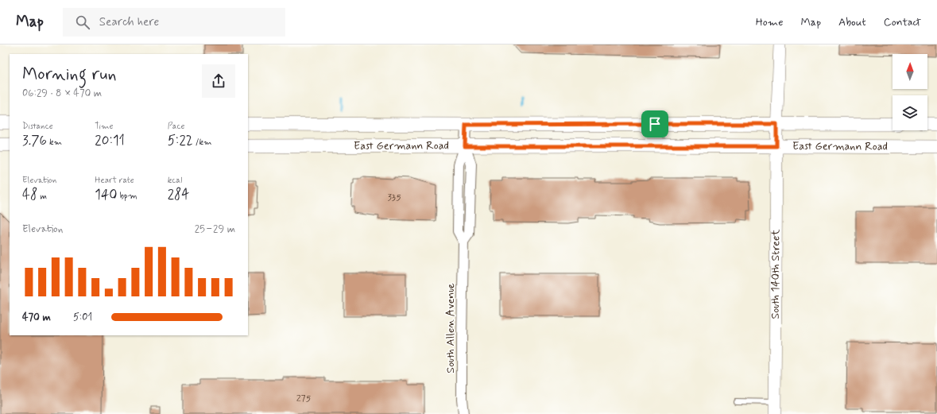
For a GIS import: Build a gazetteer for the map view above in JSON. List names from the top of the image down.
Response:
{
  "streets": {
    "main road": ["East Germann Road"],
    "street": ["South 140th Street", "South Allen Avenue"]
  },
  "crossings": [
    ["East Germann Road", "South 140th Street"],
    ["East Germann Road", "South Allen Avenue"]
  ],
  "house_numbers": ["335", "275"],
  "north": "top",
  "page": {
    "header": "Map",
    "search": "Search here",
    "nav": [
      "Home",
      "Map",
      "About",
      "Contact"
    ],
    "heading": ["Morning run", "06:29 · 8 × 470 m"],
    "stats": [
      ["Distance", "3.76 km"],
      ["Time", "20:11"],
      ["Pace", "5:22 /km"],
      ["Elevation", "48 m"],
      ["Heart rate", "140 bpm"],
      ["kcal", "284"]
    ],
    "chart": ["Elevation", "25–29 m"],
    "list": [
      {
        "name": "470 m",
        "note": "5:01"
      }
    ]
  }
}
